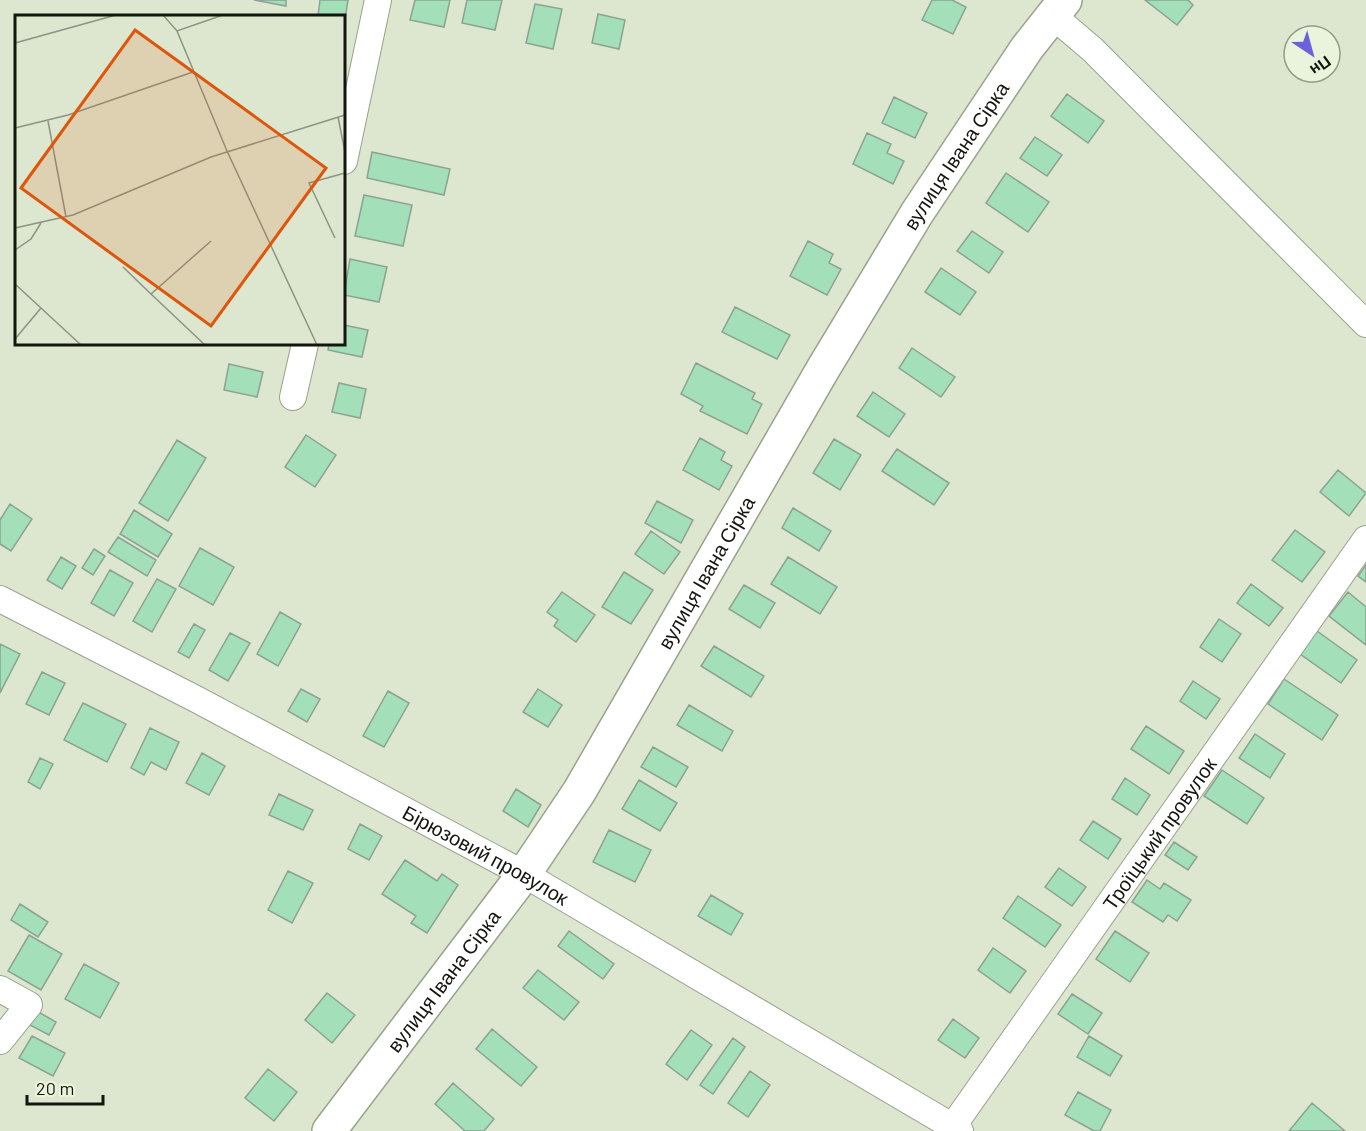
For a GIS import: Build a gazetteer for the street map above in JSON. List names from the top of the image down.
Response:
{
  "streets": {
    "street": ["вулиця Івана Сірка", "Троїцький провулок", "Бірюзовий провулок"]
  },
  "crossings": [
    ["вулиця Івана Сірка", "Бірюзовий провулок"],
    ["Троїцький провулок", "Бірюзовий провулок"]
  ],
  "scale_bar": "20 m",
  "north": "bottom right"
}
